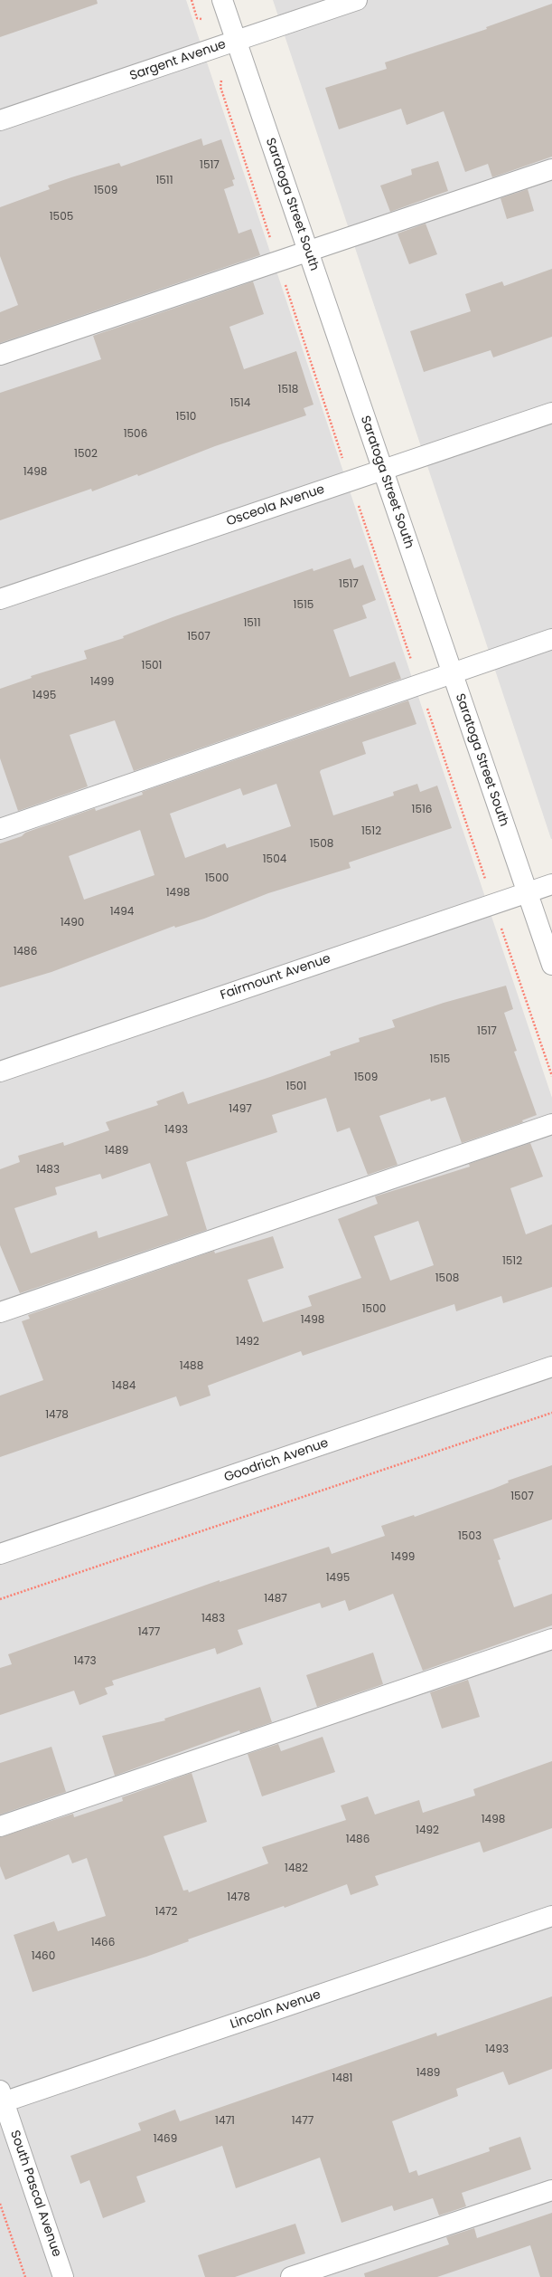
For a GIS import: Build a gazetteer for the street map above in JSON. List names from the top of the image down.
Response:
{
  "streets": {
    "street": [
      "Sargent Avenue",
      "Saratoga Street South",
      "Osceola Avenue",
      "Fairmount Avenue",
      "Goodrich Avenue",
      "Lincoln Avenue",
      "South Pascal Avenue"
    ]
  },
  "crossings": [
    ["Sargent Avenue", "Saratoga Street South"],
    ["Saratoga Street South", "Osceola Avenue"],
    ["Saratoga Street South", "Fairmount Avenue"],
    ["Lincoln Avenue", "South Pascal Avenue"]
  ],
  "house_numbers": [
    "1517",
    "1511",
    "1509",
    "1505",
    "1518",
    "1514",
    "1510",
    "1506",
    "1502",
    "1498",
    "1517",
    "1515",
    "1511",
    "1507",
    "1501",
    "1499",
    "1495",
    "1516",
    "1512",
    "1508",
    "1504",
    "1500",
    "1498",
    "1494",
    "1490",
    "1486",
    "1517",
    "1515",
    "1509",
    "1501",
    "1497",
    "1493",
    "1489",
    "1483",
    "1512",
    "1508",
    "1500",
    "1498",
    "1492",
    "1488",
    "1484",
    "1478",
    "1507",
    "1503",
    "1499",
    "1495",
    "1487",
    "1483",
    "1477",
    "1473",
    "1498",
    "1492",
    "1486",
    "1482",
    "1478",
    "1472",
    "1466",
    "1460",
    "1493",
    "1489",
    "1481",
    "1471",
    "1477",
    "1469"
  ]
}
